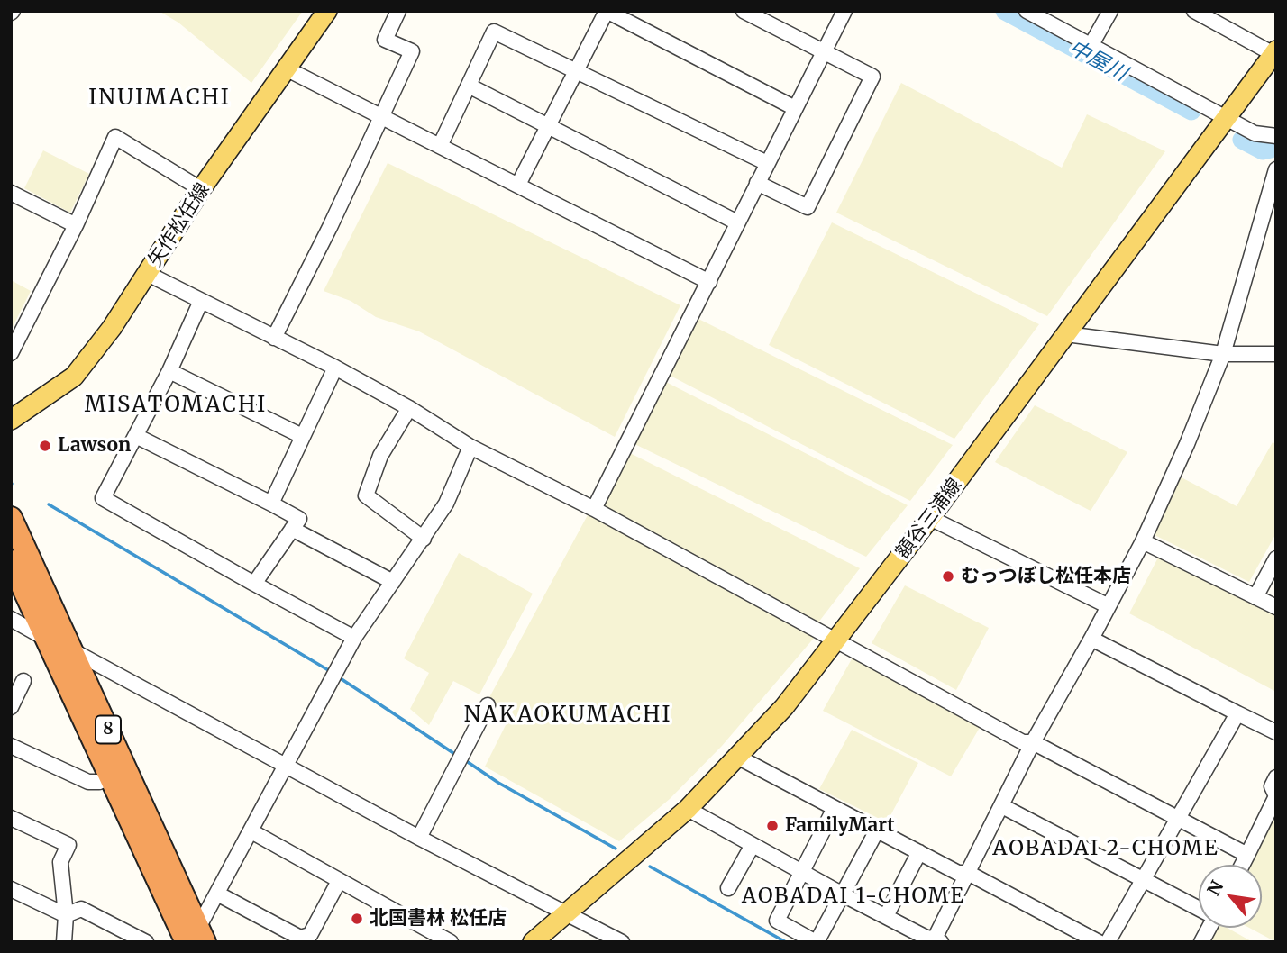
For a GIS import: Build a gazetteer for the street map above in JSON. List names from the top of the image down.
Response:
{
  "streets": {
    "highway": ["8"],
    "main road": ["矢作松任線", "額谷三浦線"]
  },
  "districts": [
    "INUIMACHI",
    "MISATOMACHI",
    "NAKAOKUMACHI",
    "AOBADAI 2-CHOME",
    "AOBADAI 1-CHOME"
  ],
  "water": ["中屋川"],
  "places": [
    "Lawson",
    "むっつぼし松任本店",
    "FamilyMart",
    "北国書林 松任店"
  ],
  "north": "top left"
}
